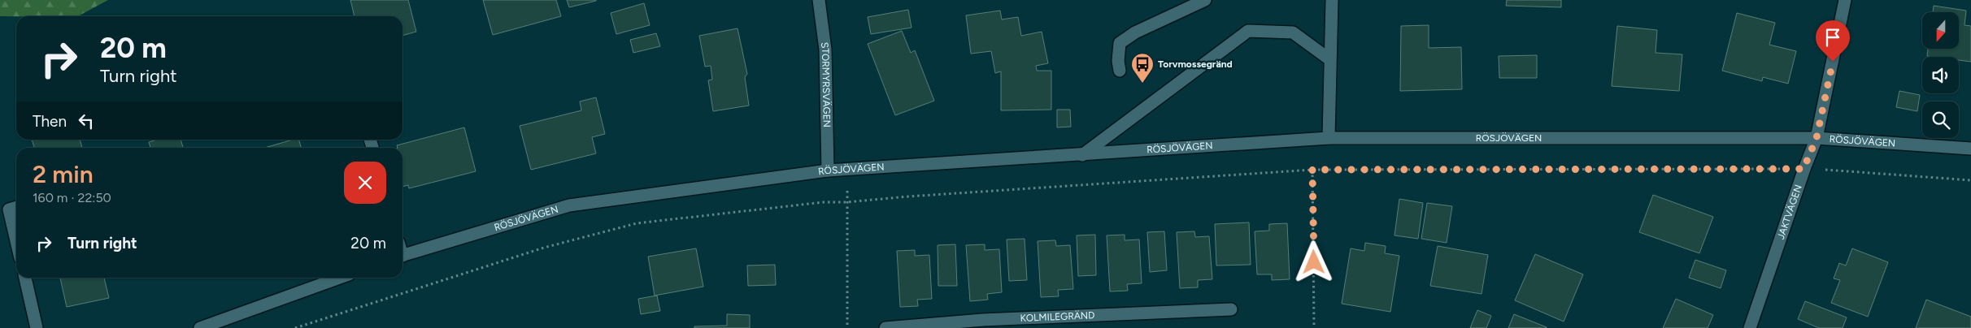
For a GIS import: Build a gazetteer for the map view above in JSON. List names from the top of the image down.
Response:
{
  "streets": {
    "street": [
      "STORMYRSVÄGEN",
      "RÖSJÖVÄGEN",
      "JAKTVÄGEN",
      "KOLMILEGRÄND"
    ]
  },
  "crossings": [
    ["STORMYRSVÄGEN", "RÖSJÖVÄGEN"],
    ["RÖSJÖVÄGEN", "JAKTVÄGEN"]
  ],
  "places": {
    "bus stop": ["Torvmossegränd"]
  },
  "north": "bottom",
  "page": {
    "turn": ["20 m", "Turn right"],
    "then": "Then",
    "heading": ["2 min", "160 m · 22:50"],
    "list": [
      {
        "name": "Turn right",
        "value": "20 m"
      }
    ]
  }
}
